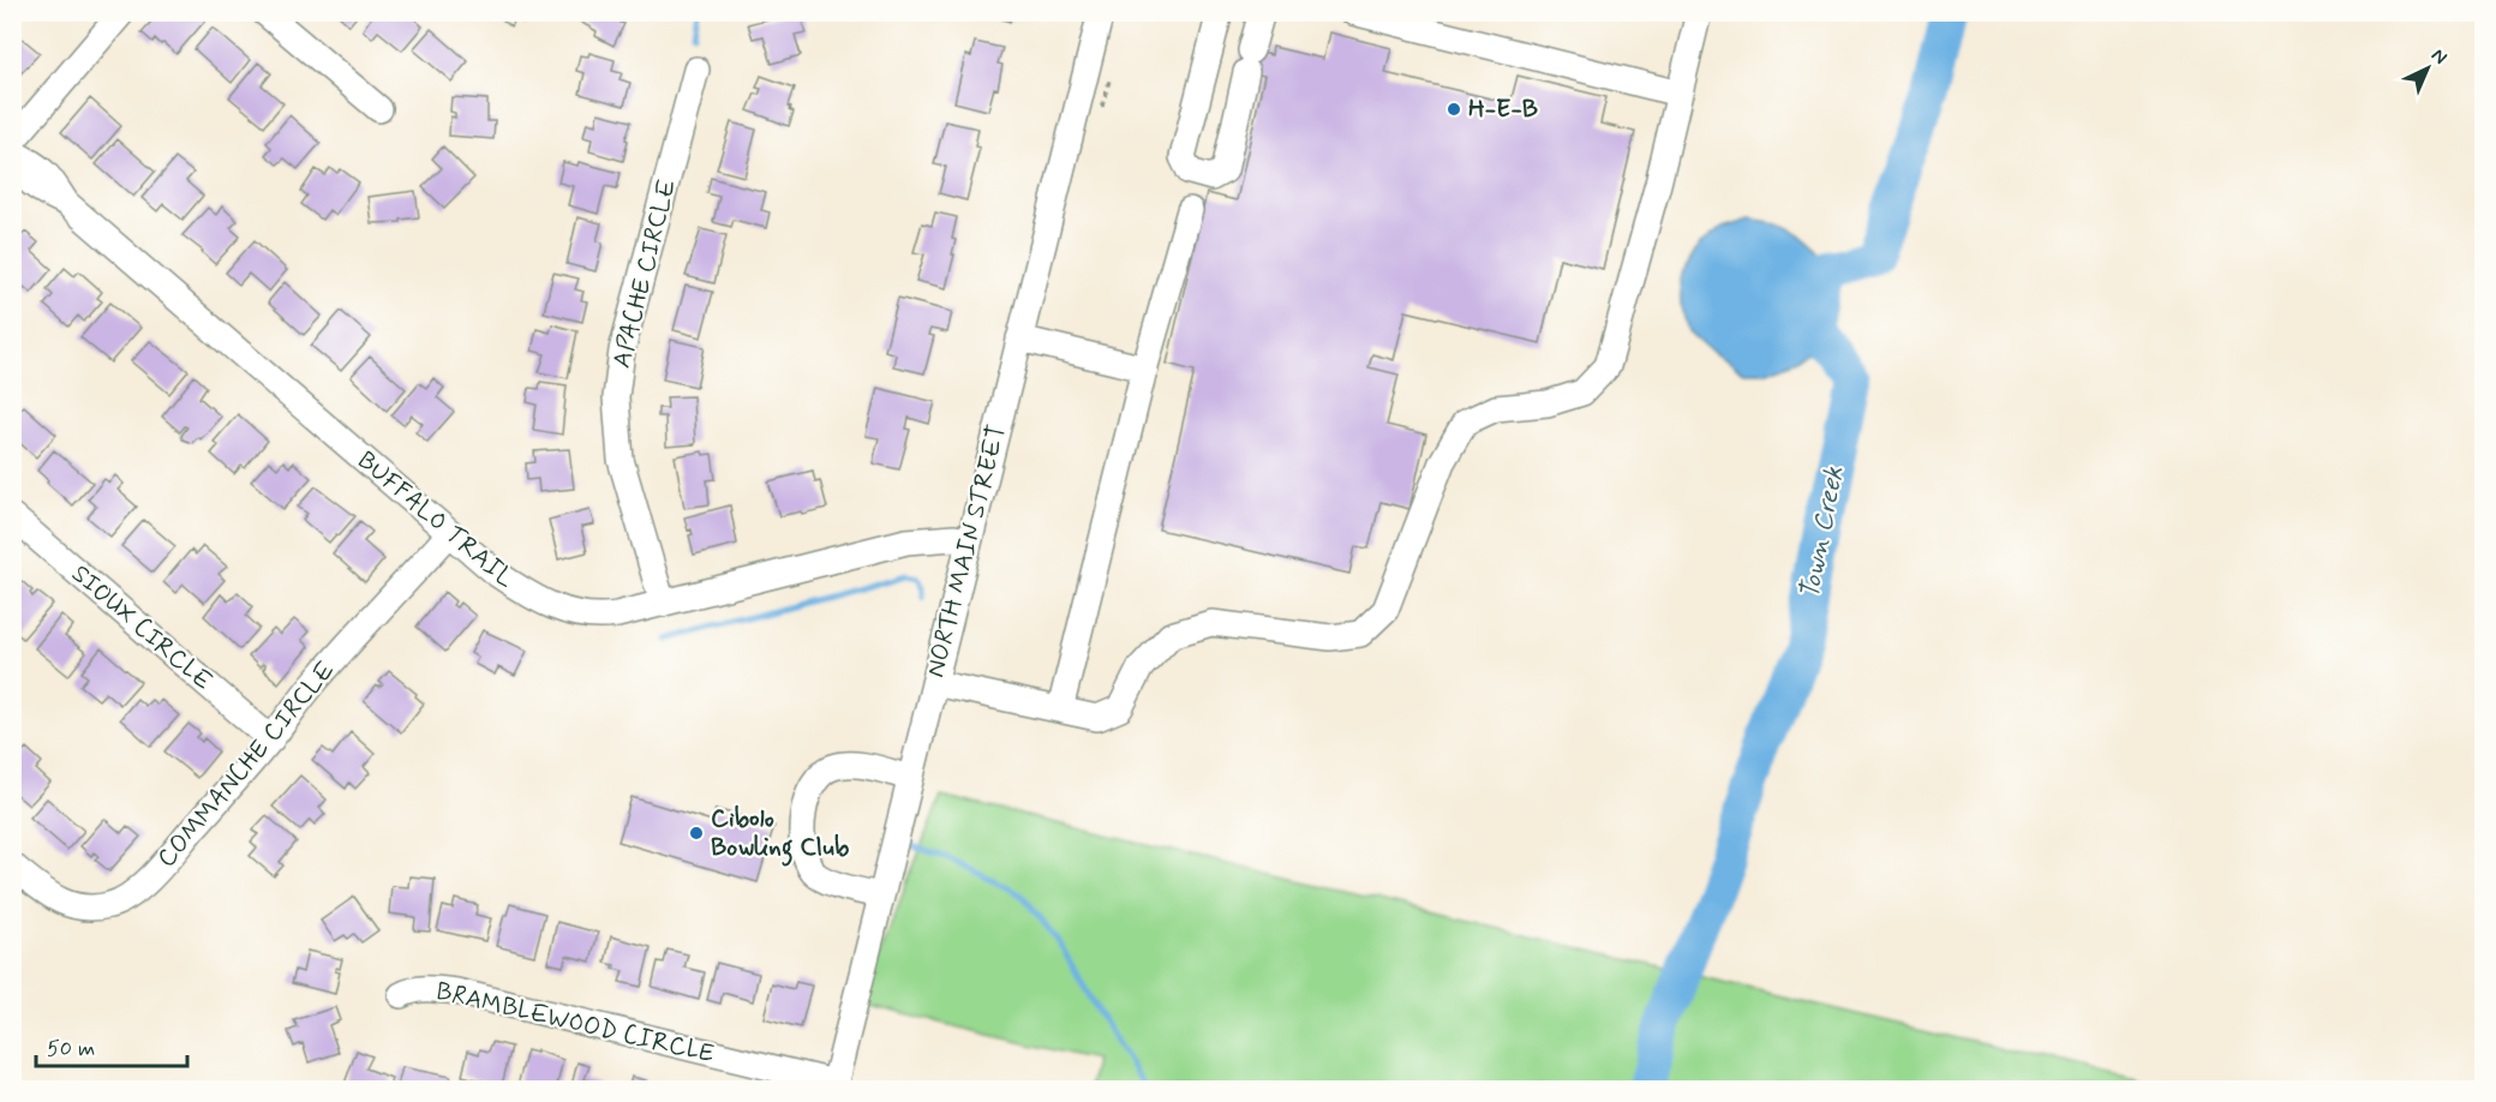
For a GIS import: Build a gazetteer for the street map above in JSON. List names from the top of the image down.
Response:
{
  "streets": {
    "street": [
      "APACHE CIRCLE",
      "BUFFALO TRAIL",
      "NORTH MAIN STREET",
      "SIOUX CIRCLE",
      "COMMANCHE CIRCLE",
      "BRAMBLEWOOD CIRCLE"
    ]
  },
  "crossings": [
    ["APACHE CIRCLE", "BUFFALO TRAIL"],
    ["BUFFALO TRAIL", "NORTH MAIN STREET"],
    ["BUFFALO TRAIL", "COMMANCHE CIRCLE"],
    ["NORTH MAIN STREET", "BRAMBLEWOOD CIRCLE"],
    ["SIOUX CIRCLE", "COMMANCHE CIRCLE"]
  ],
  "water": ["Town Creek"],
  "places": ["H-E-B", "Cibolo Bowling Club"],
  "scale_bar": "50 m",
  "north": "top right"
}
